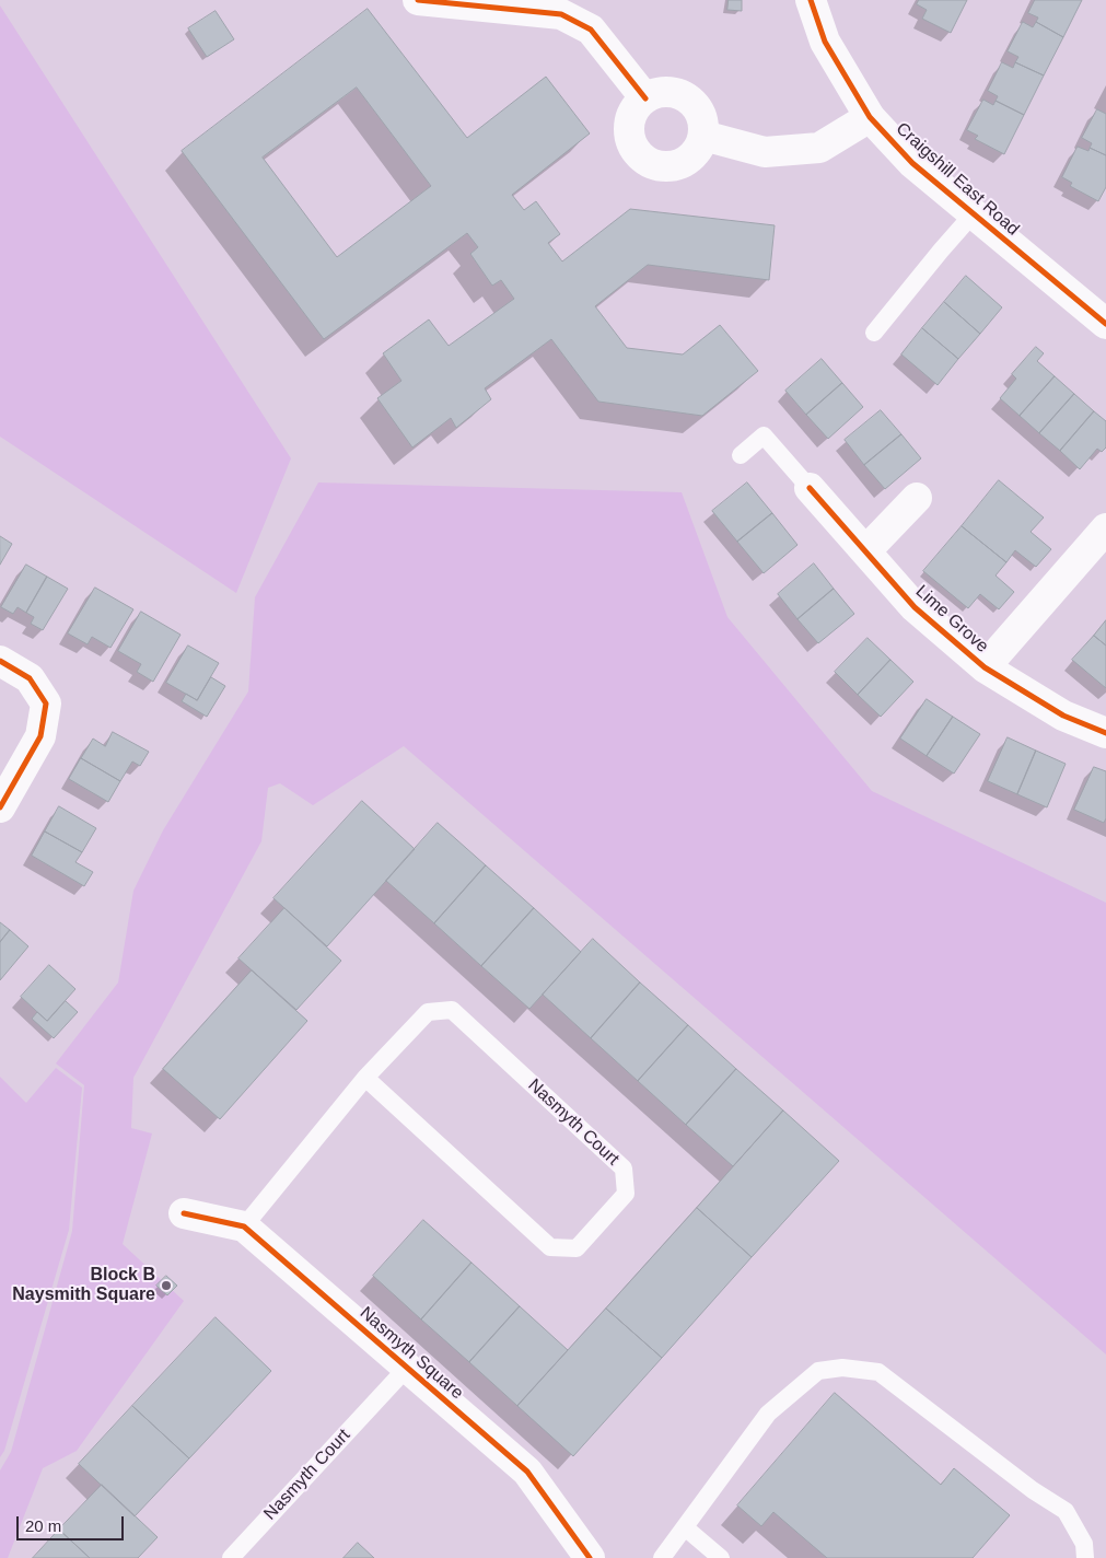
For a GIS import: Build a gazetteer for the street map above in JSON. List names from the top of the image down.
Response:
{
  "streets": {
    "street": ["Craigshill East Road", "Lime Grove", "Nasmyth Square"],
    "lane": ["Nasmyth Court"]
  },
  "crossings": [
    ["Nasmyth Court", "Nasmyth Square"]
  ],
  "places": ["Block B Naysmith Square"],
  "scale_bar": "20 m"
}
